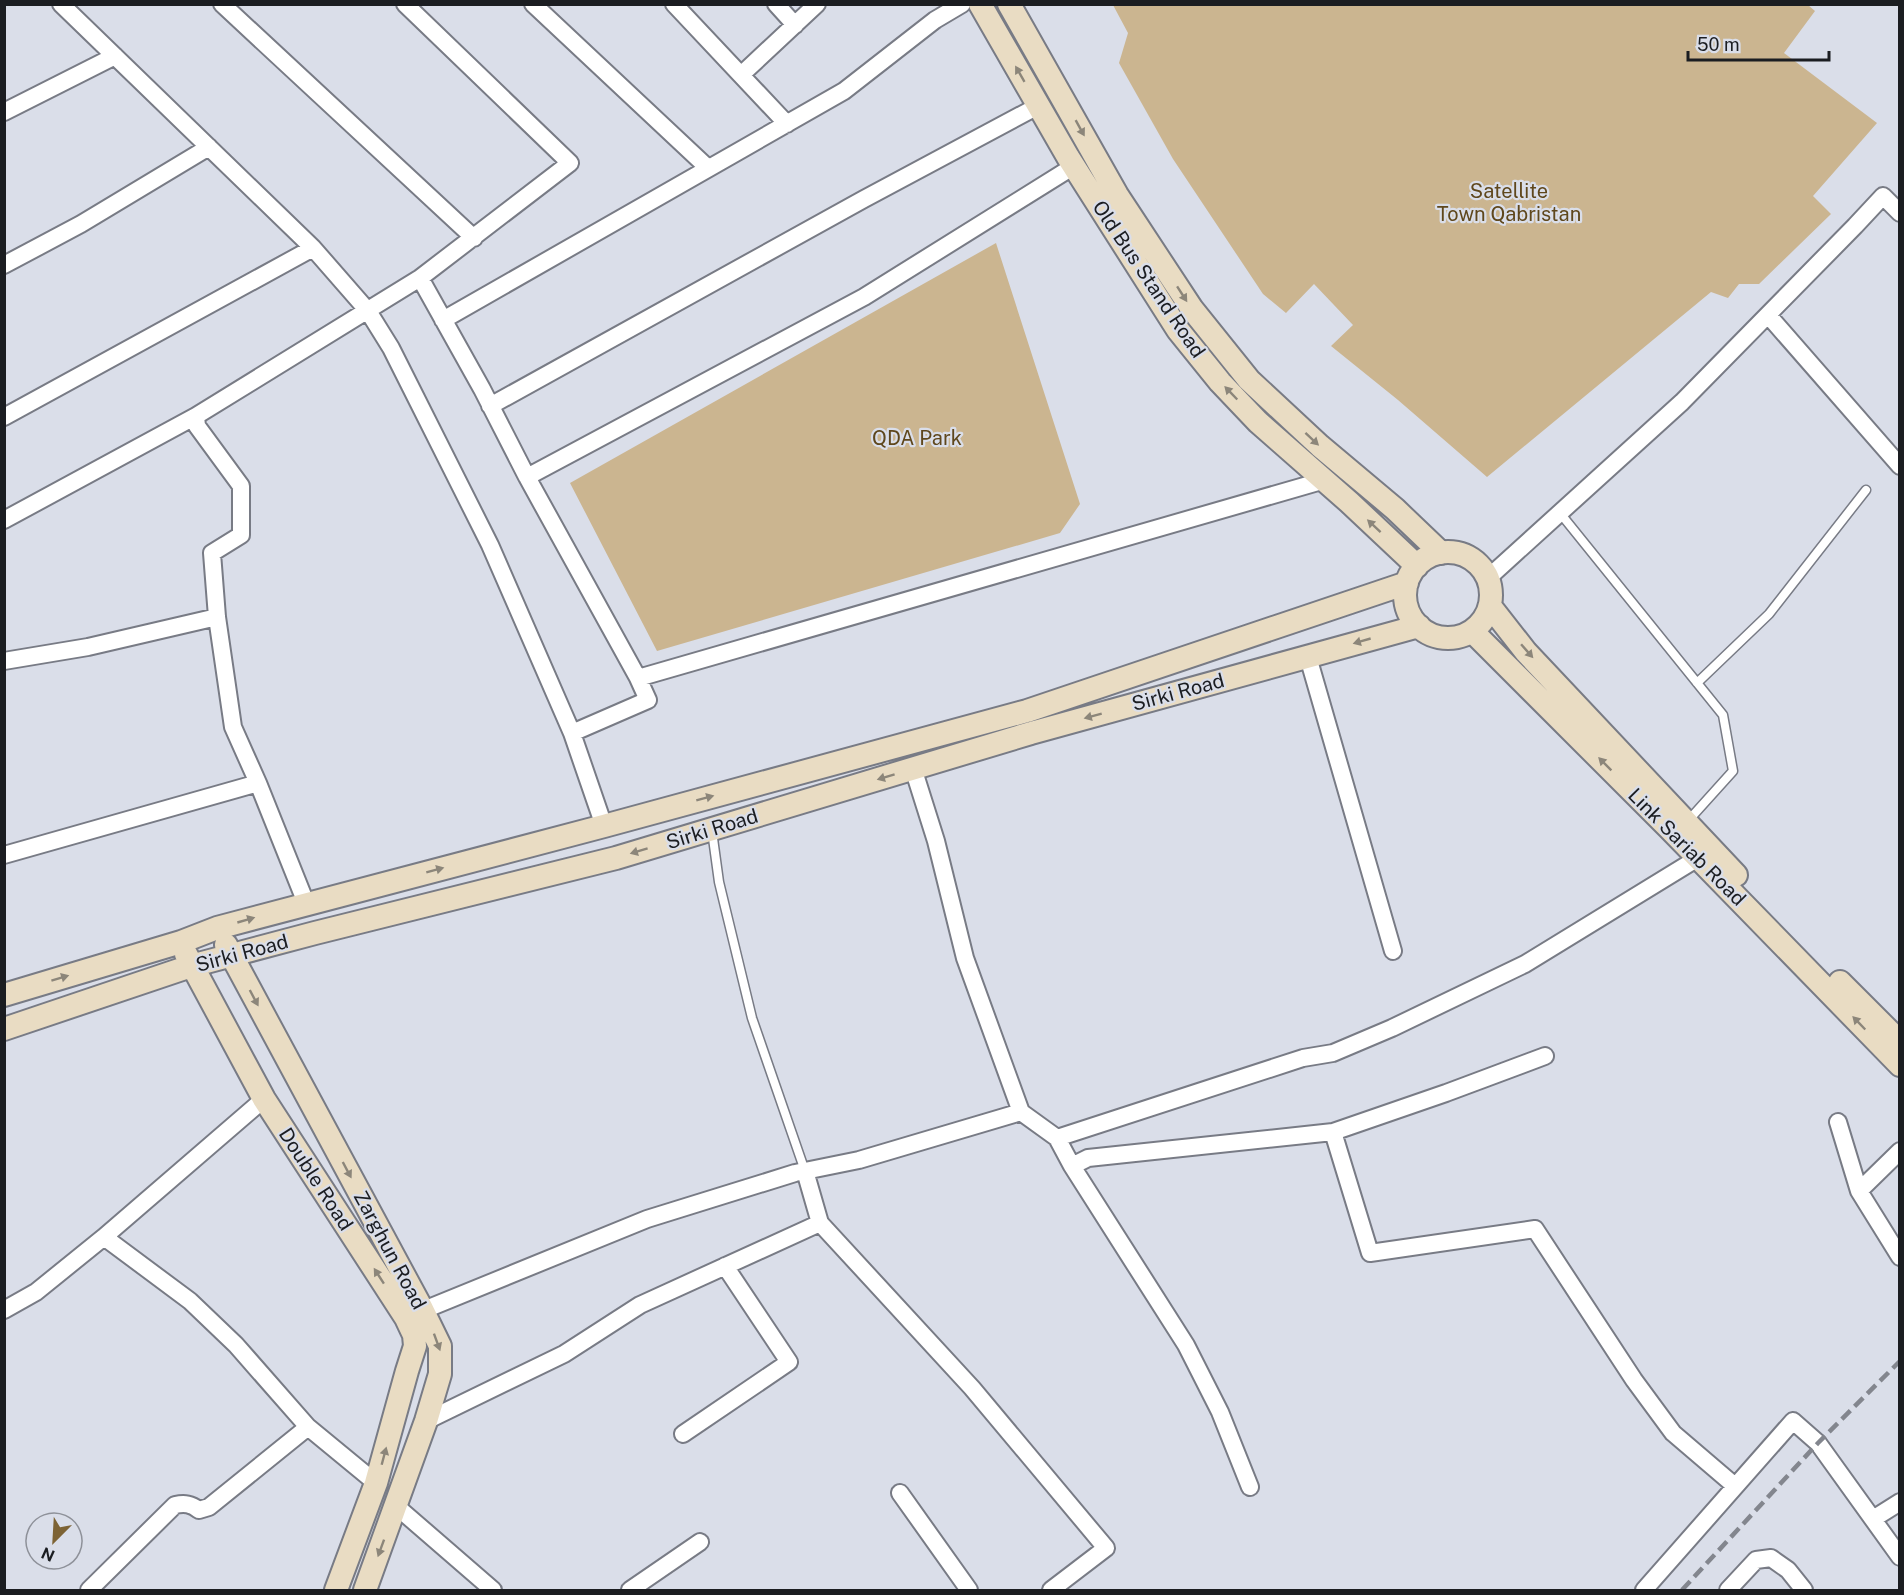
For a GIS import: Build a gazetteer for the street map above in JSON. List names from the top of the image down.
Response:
{
  "streets": {
    "main road": [
      "Old Bus Stand Road",
      "Sirki Road",
      "Link Sariab Road",
      "Double Road",
      "Zarghun Road"
    ]
  },
  "crossings": [
    ["Old Bus Stand Road", "Sirki Road"],
    ["Old Bus Stand Road", "Link Sariab Road"],
    ["Sirki Road", "Link Sariab Road"],
    ["Sirki Road", "Double Road"],
    ["Sirki Road", "Zarghun Road"],
    ["Double Road", "Zarghun Road"]
  ],
  "one_way": ["Double Road", "Zarghun Road"],
  "parks": ["Satellite Town Qabristan", "QDA Park"],
  "scale_bar": "50 m",
  "north": "bottom left"
}
